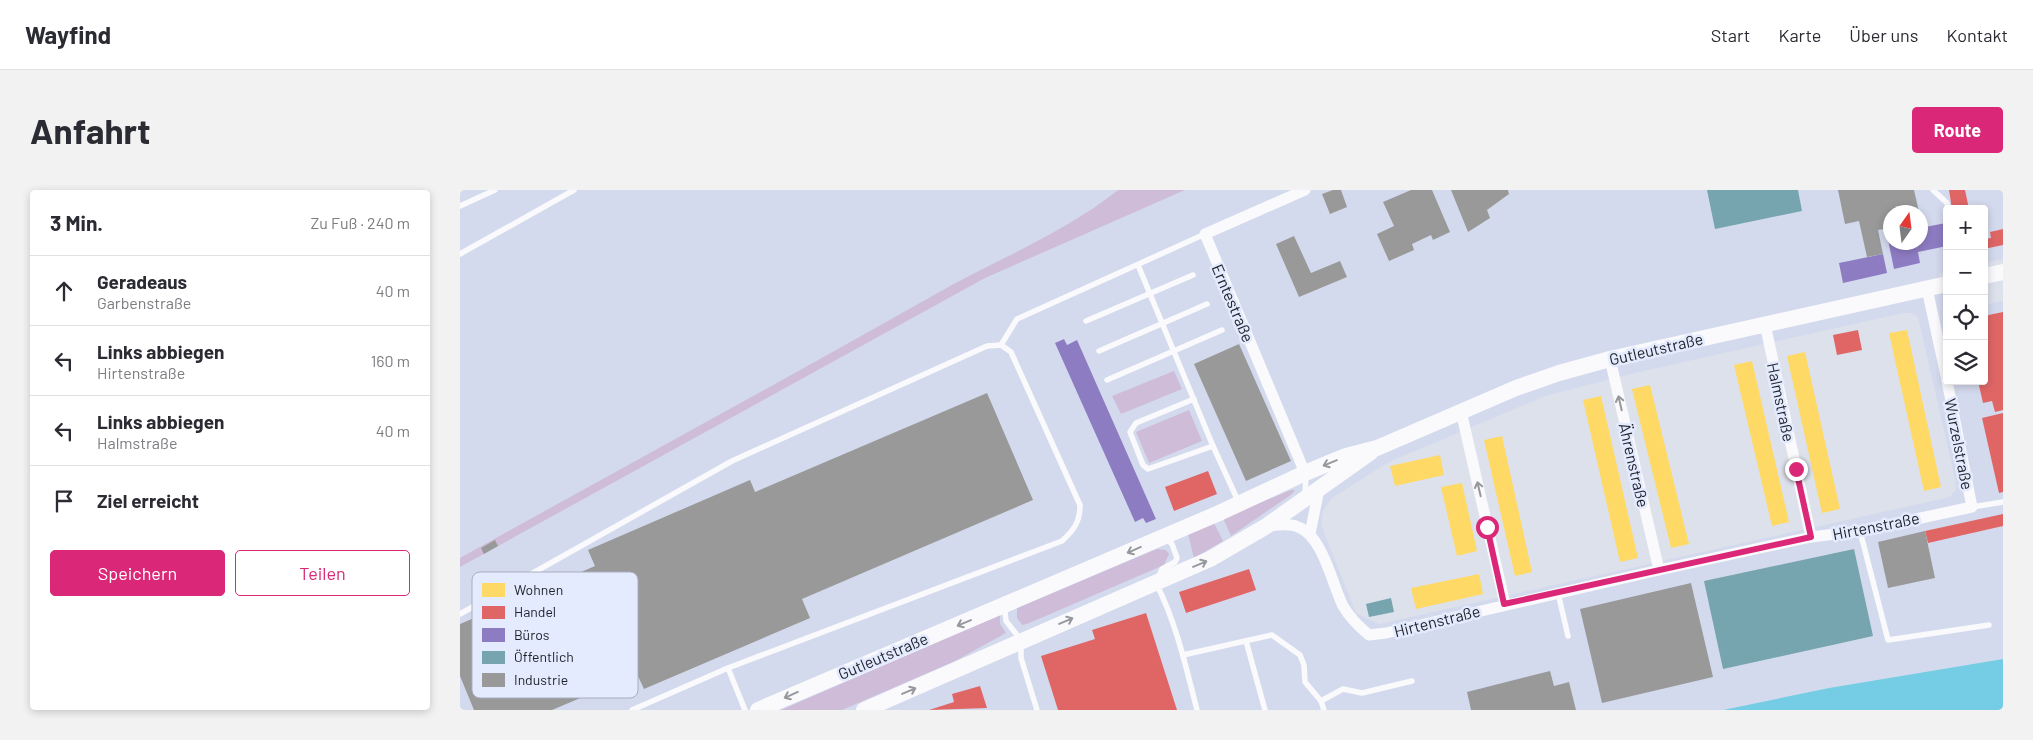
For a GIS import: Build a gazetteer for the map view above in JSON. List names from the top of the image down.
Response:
{
  "streets": {
    "main road": ["Gutleutstraße"],
    "street": [
      "Erntestraße",
      "Halmstraße",
      "Wurzelstraße",
      "Ährenstraße",
      "Hirtenstraße"
    ]
  },
  "crossings": [
    ["Erntestraße", "Gutleutstraße"],
    ["Gutleutstraße", "Halmstraße"],
    ["Gutleutstraße", "Wurzelstraße"],
    ["Gutleutstraße", "Ährenstraße"],
    ["Halmstraße", "Hirtenstraße"],
    ["Wurzelstraße", "Hirtenstraße"],
    ["Ährenstraße", "Hirtenstraße"]
  ],
  "one_way": ["Ährenstraße"],
  "legend": [
    "Wohnen",
    "Handel",
    "Büros",
    "Öffentlich",
    "Industrie"
  ],
  "north": "top",
  "page": {
    "header": "Wayfind",
    "nav": [
      "Start",
      "Karte",
      "Über uns",
      "Kontakt"
    ],
    "buttons": [
      "Route",
      ["Speichern", "Teilen"]
    ],
    "title": "Anfahrt",
    "heading": ["3 Min.", "Zu Fuß · 240 m"],
    "map_buttons": ["+", "−"],
    "list": [
      ["Geradeaus", "Garbenstraße", "40 m"],
      ["Links abbiegen", "Hirtenstraße", "160 m"],
      ["Links abbiegen", "Halmstraße", "40 m"],
      "Ziel erreicht"
    ]
  }
}
